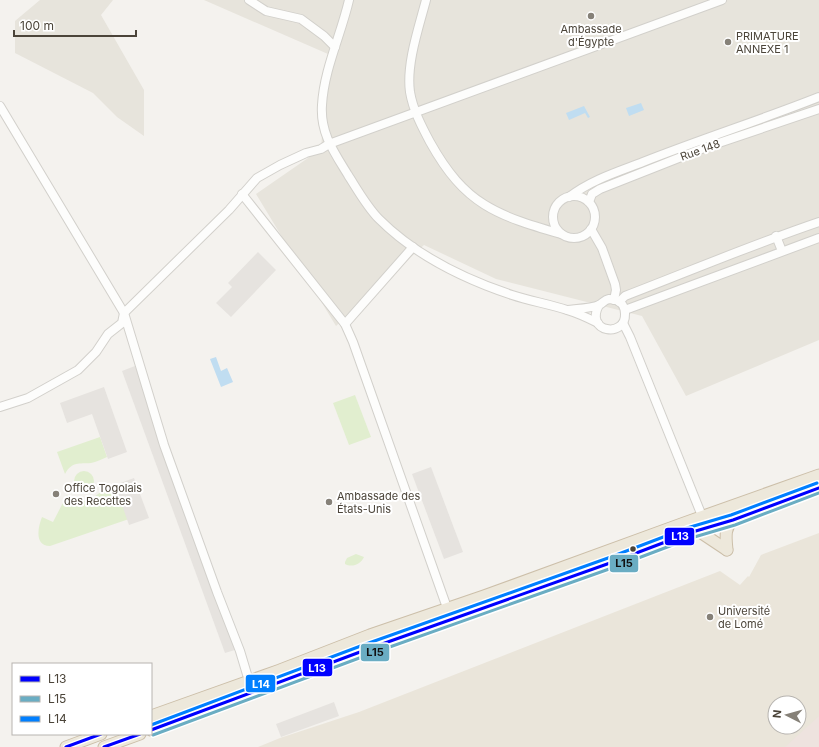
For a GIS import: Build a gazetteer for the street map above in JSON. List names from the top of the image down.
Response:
{
  "streets": {
    "street": ["Rue 148"]
  },
  "places": [
    "Ambassade d'Égypte",
    "PRIMATURE ANNEXE 1",
    "Office Togolais des Recettes",
    "Ambassade des États-Unis",
    "Université de Lomé"
  ],
  "lines": ["transit line L14", "transit line L13", "transit line L15"],
  "legend": ["L13", "L15", "L14"],
  "scale_bar": "100 m",
  "north": "left"
}
